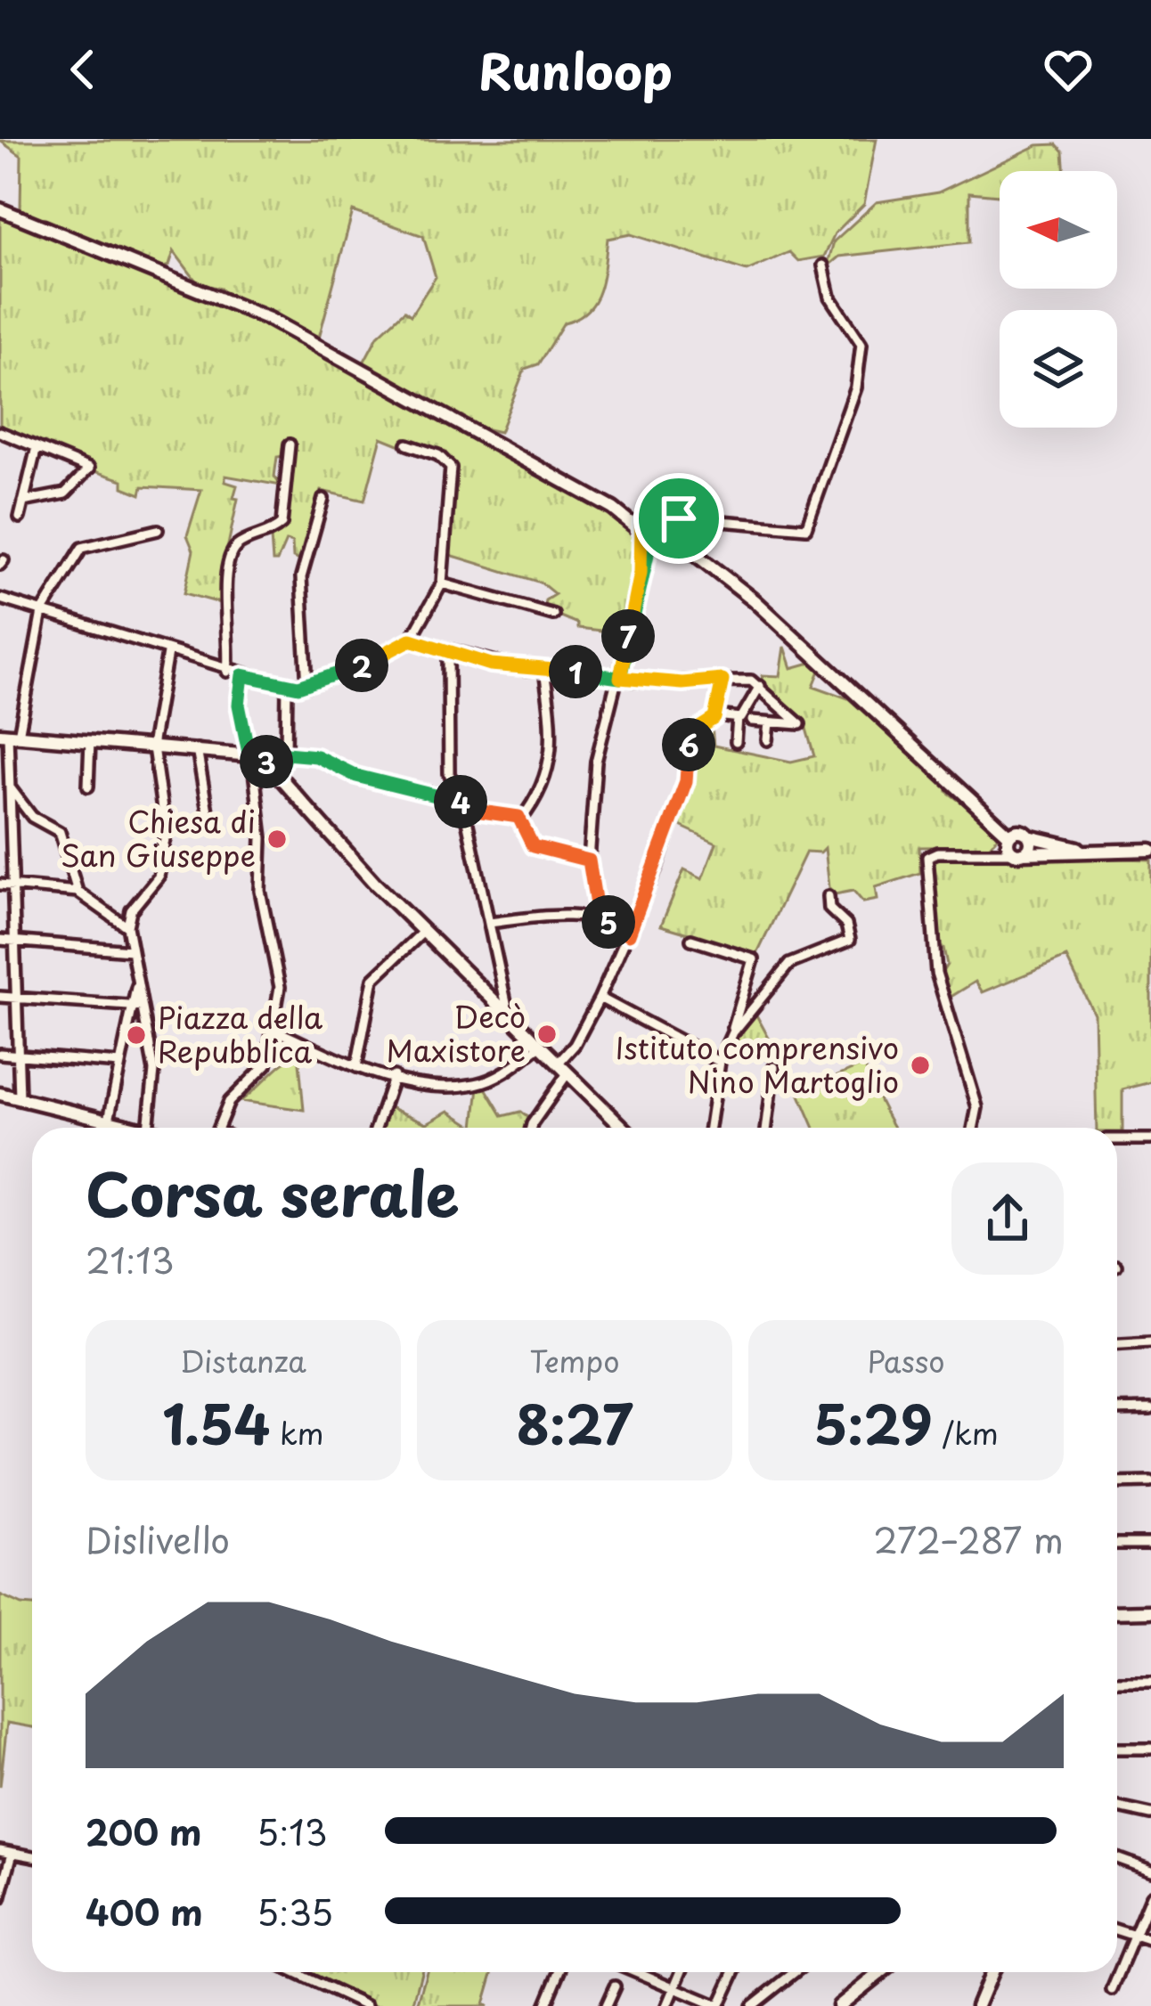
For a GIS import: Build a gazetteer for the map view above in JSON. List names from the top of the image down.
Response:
{
  "places": [
    "Chiesa di San Giuseppe",
    "Decò Maxistore",
    "Piazza della Repubblica",
    "Istituto comprensivo Nino Martoglio"
  ],
  "north": "left",
  "page": {
    "header": "Runloop",
    "pins": [
      "7",
      "2",
      "1",
      "6",
      "3",
      "4",
      "5"
    ],
    "heading": ["Corsa serale", "21:13"],
    "stats": [
      ["Distanza", "1.54 km"],
      ["Tempo", "8:27"],
      ["Passo", "5:29 /km"]
    ],
    "chart": ["Dislivello", "272–287 m"],
    "list": [
      {
        "name": "200 m",
        "note": "5:13"
      },
      {
        "name": "400 m",
        "note": "5:35"
      }
    ]
  }
}
